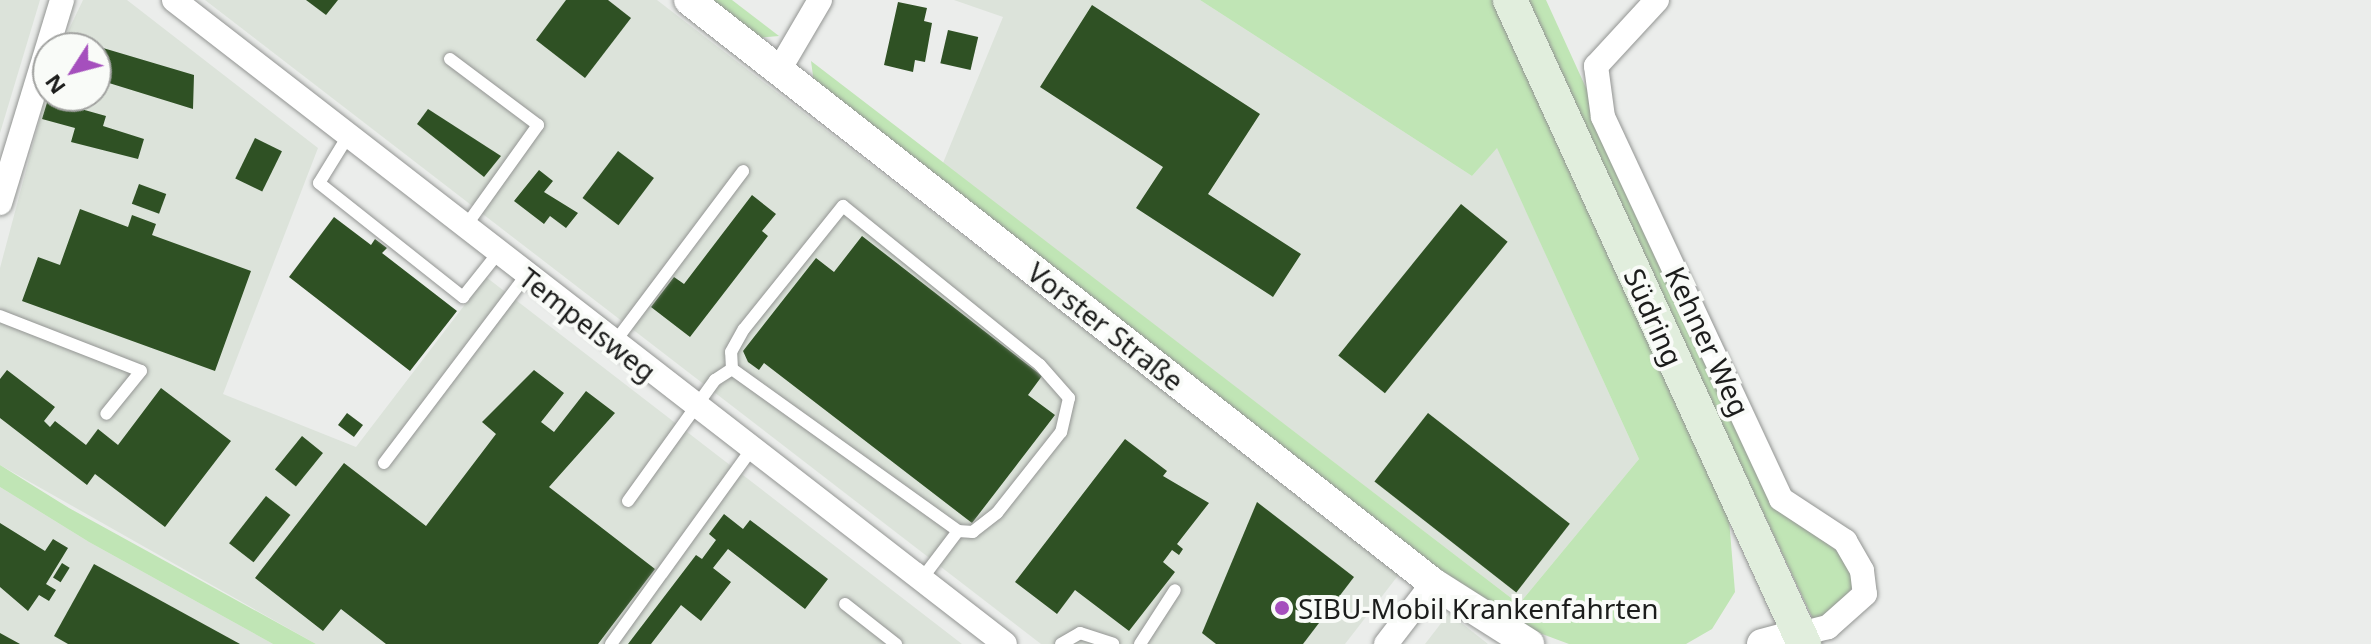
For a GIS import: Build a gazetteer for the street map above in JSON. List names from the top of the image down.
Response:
{
  "streets": {
    "main road": ["Südring"],
    "street": ["Tempelsweg", "Vorster Straße", "Kehner Weg"]
  },
  "crossings": [
    ["Südring", "Kehner Weg"]
  ],
  "places": ["SIBU-Mobil Krankenfahrten"],
  "north": "bottom left"
}
